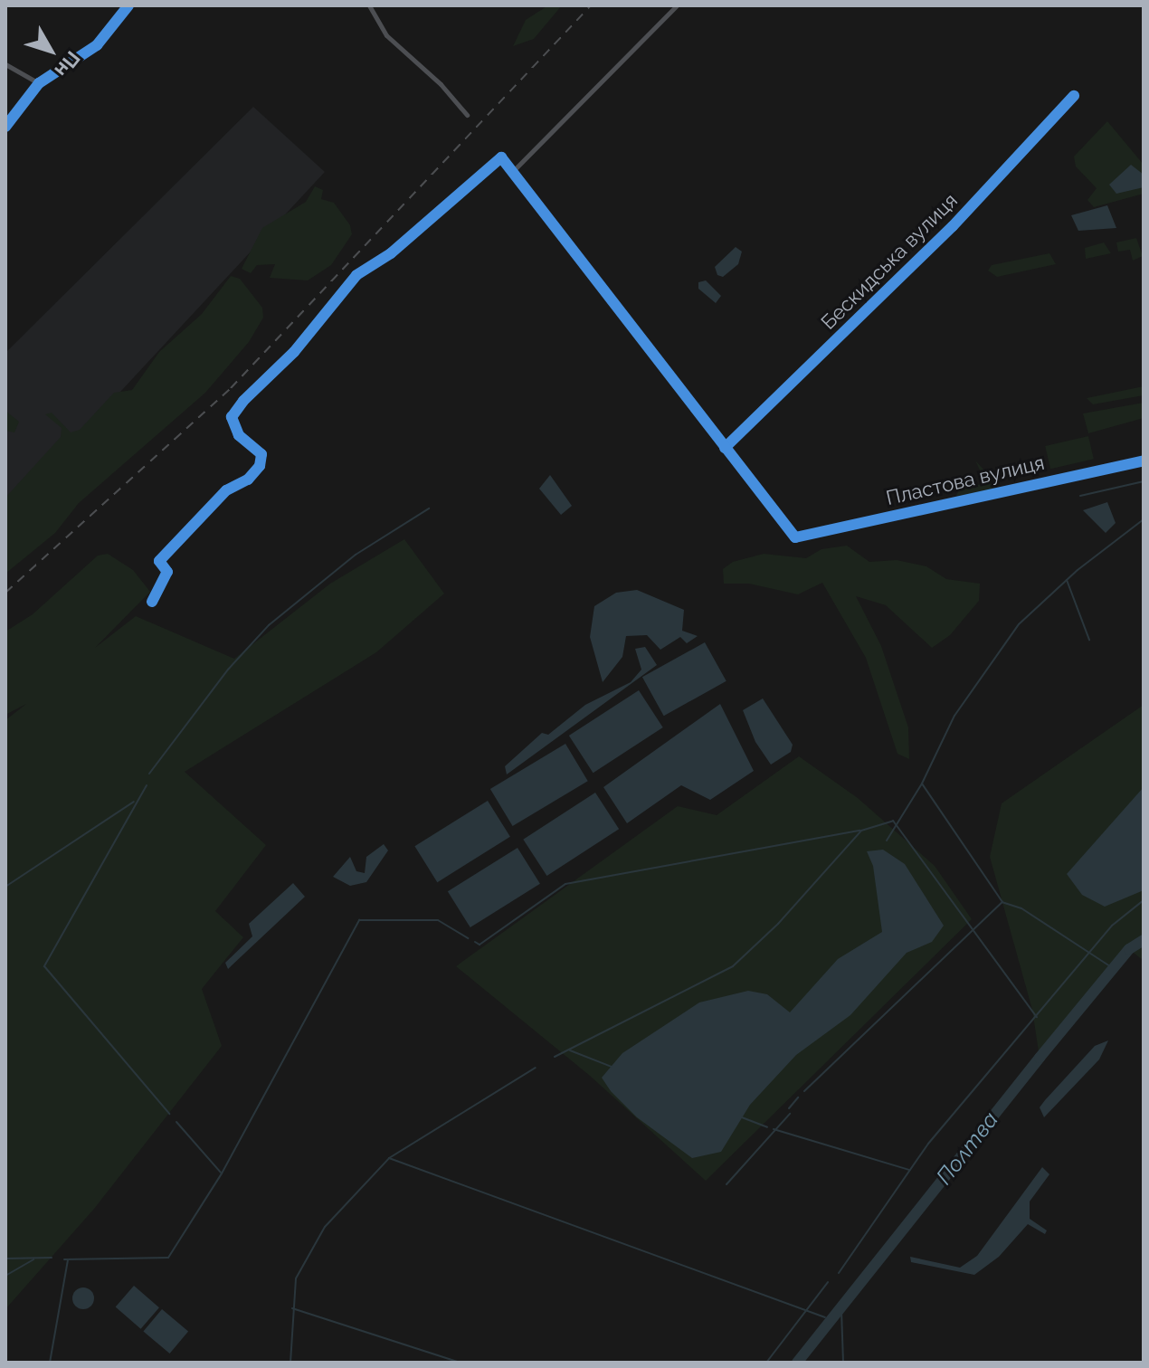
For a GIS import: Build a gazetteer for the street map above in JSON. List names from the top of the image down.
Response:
{
  "streets": {
    "street": ["Бескидська вулиця", "Пластова вулиця"]
  },
  "crossings": [
    ["Бескидська вулиця", "Пластова вулиця"]
  ],
  "water": ["Полтва"],
  "north": "bottom right"
}
